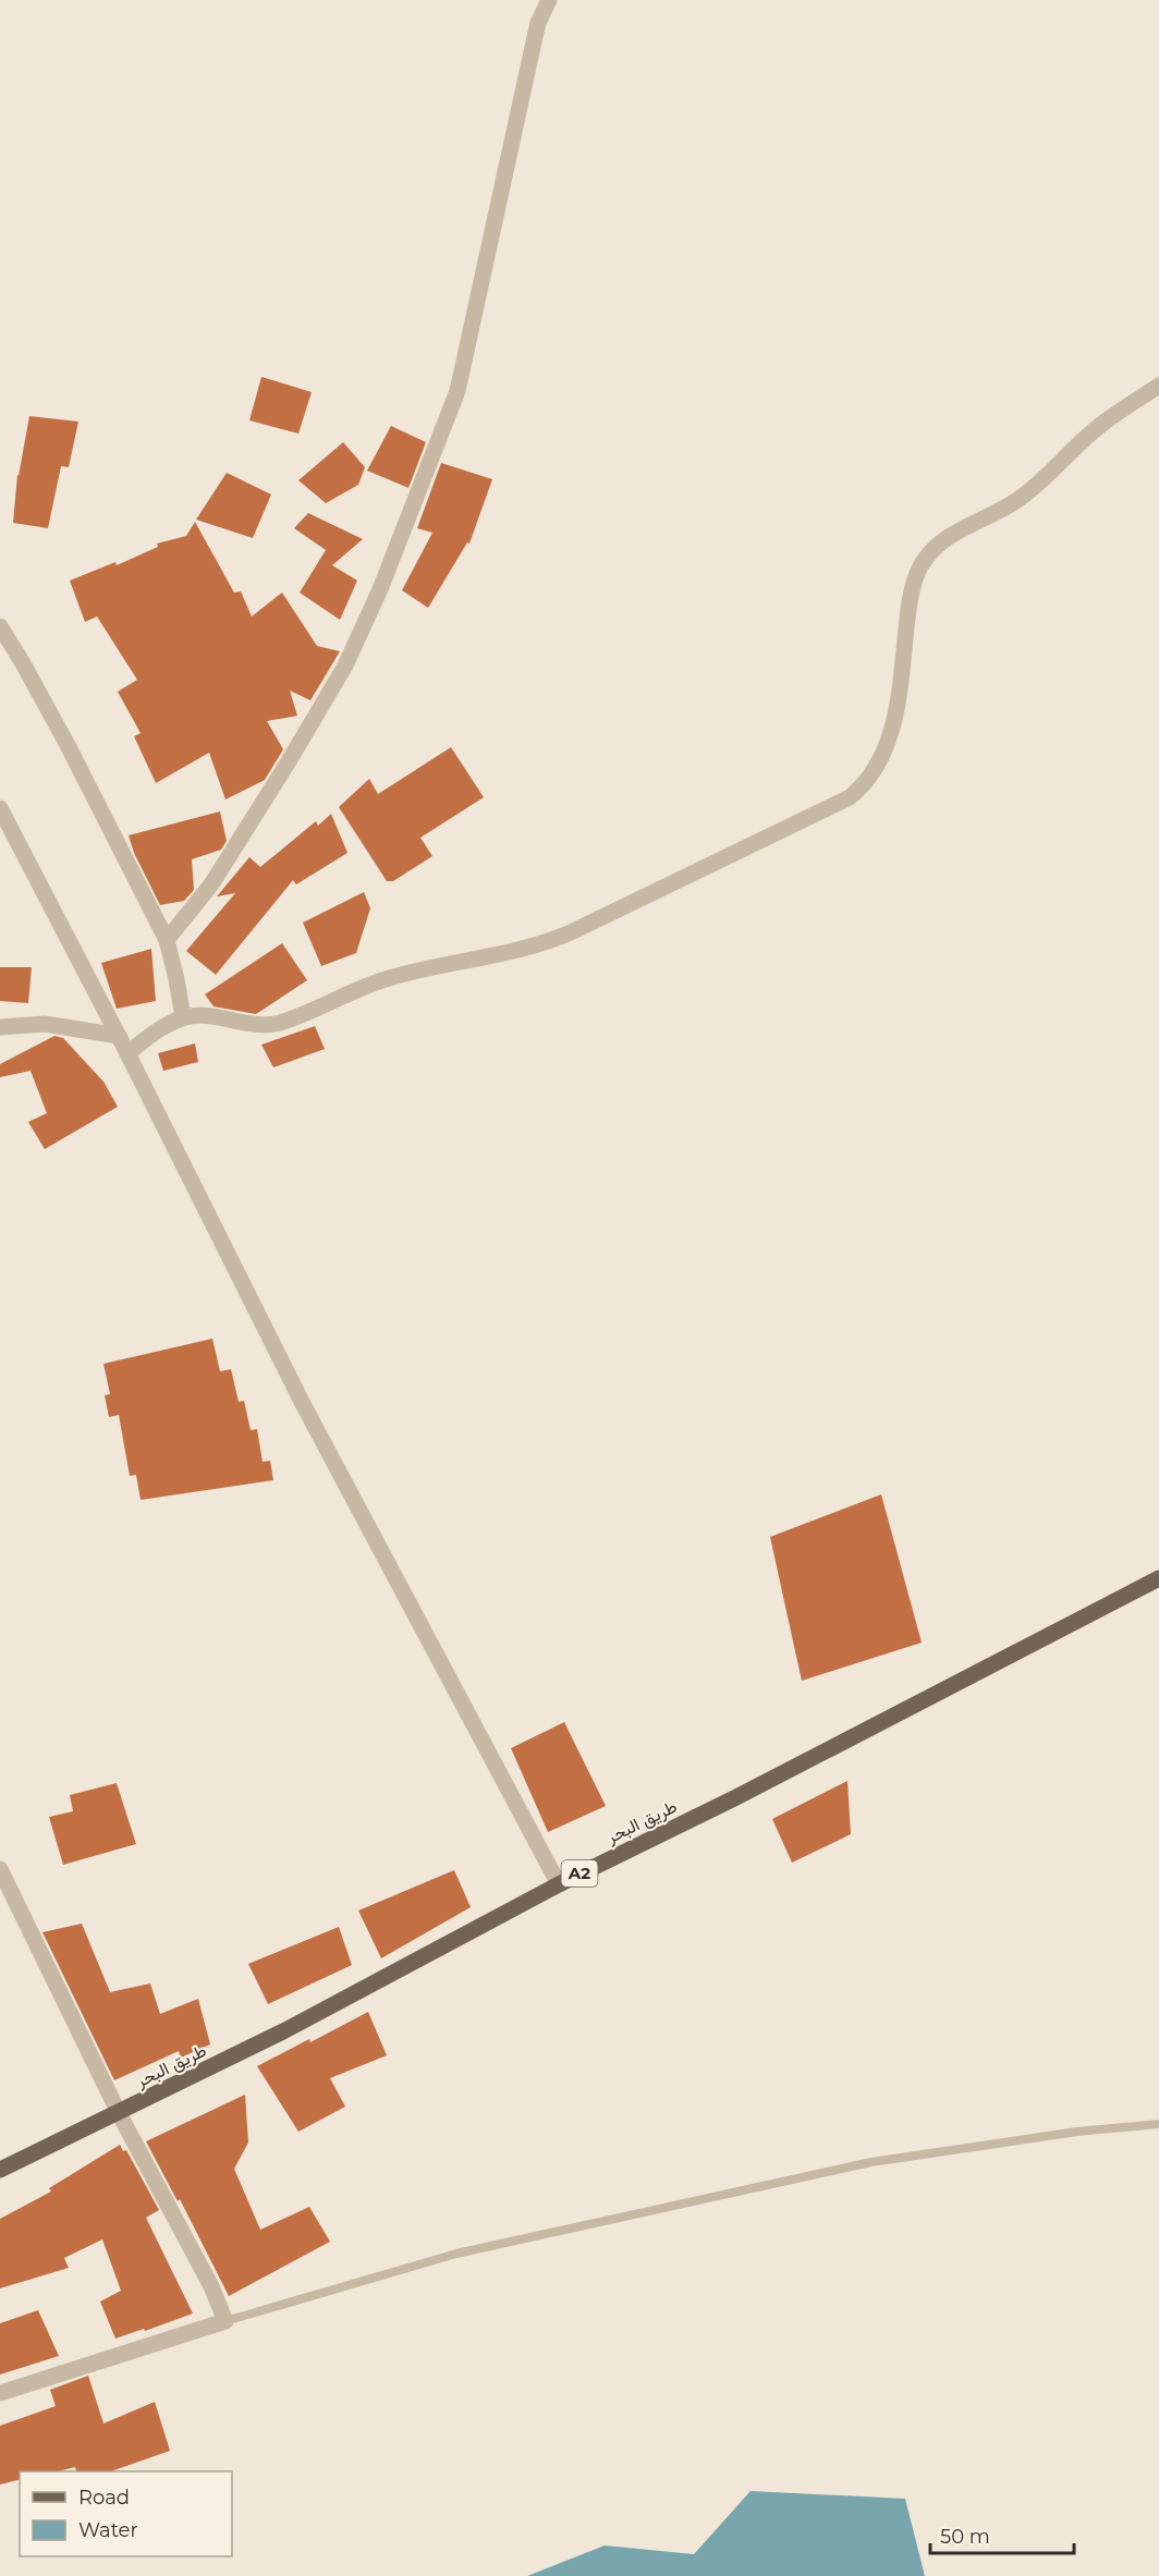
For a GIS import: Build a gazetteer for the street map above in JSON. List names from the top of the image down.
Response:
{
  "streets": {
    "main road": ["طريق البحر", "A2"]
  },
  "legend": ["Road", "Water"],
  "scale_bar": "50 m"
}
